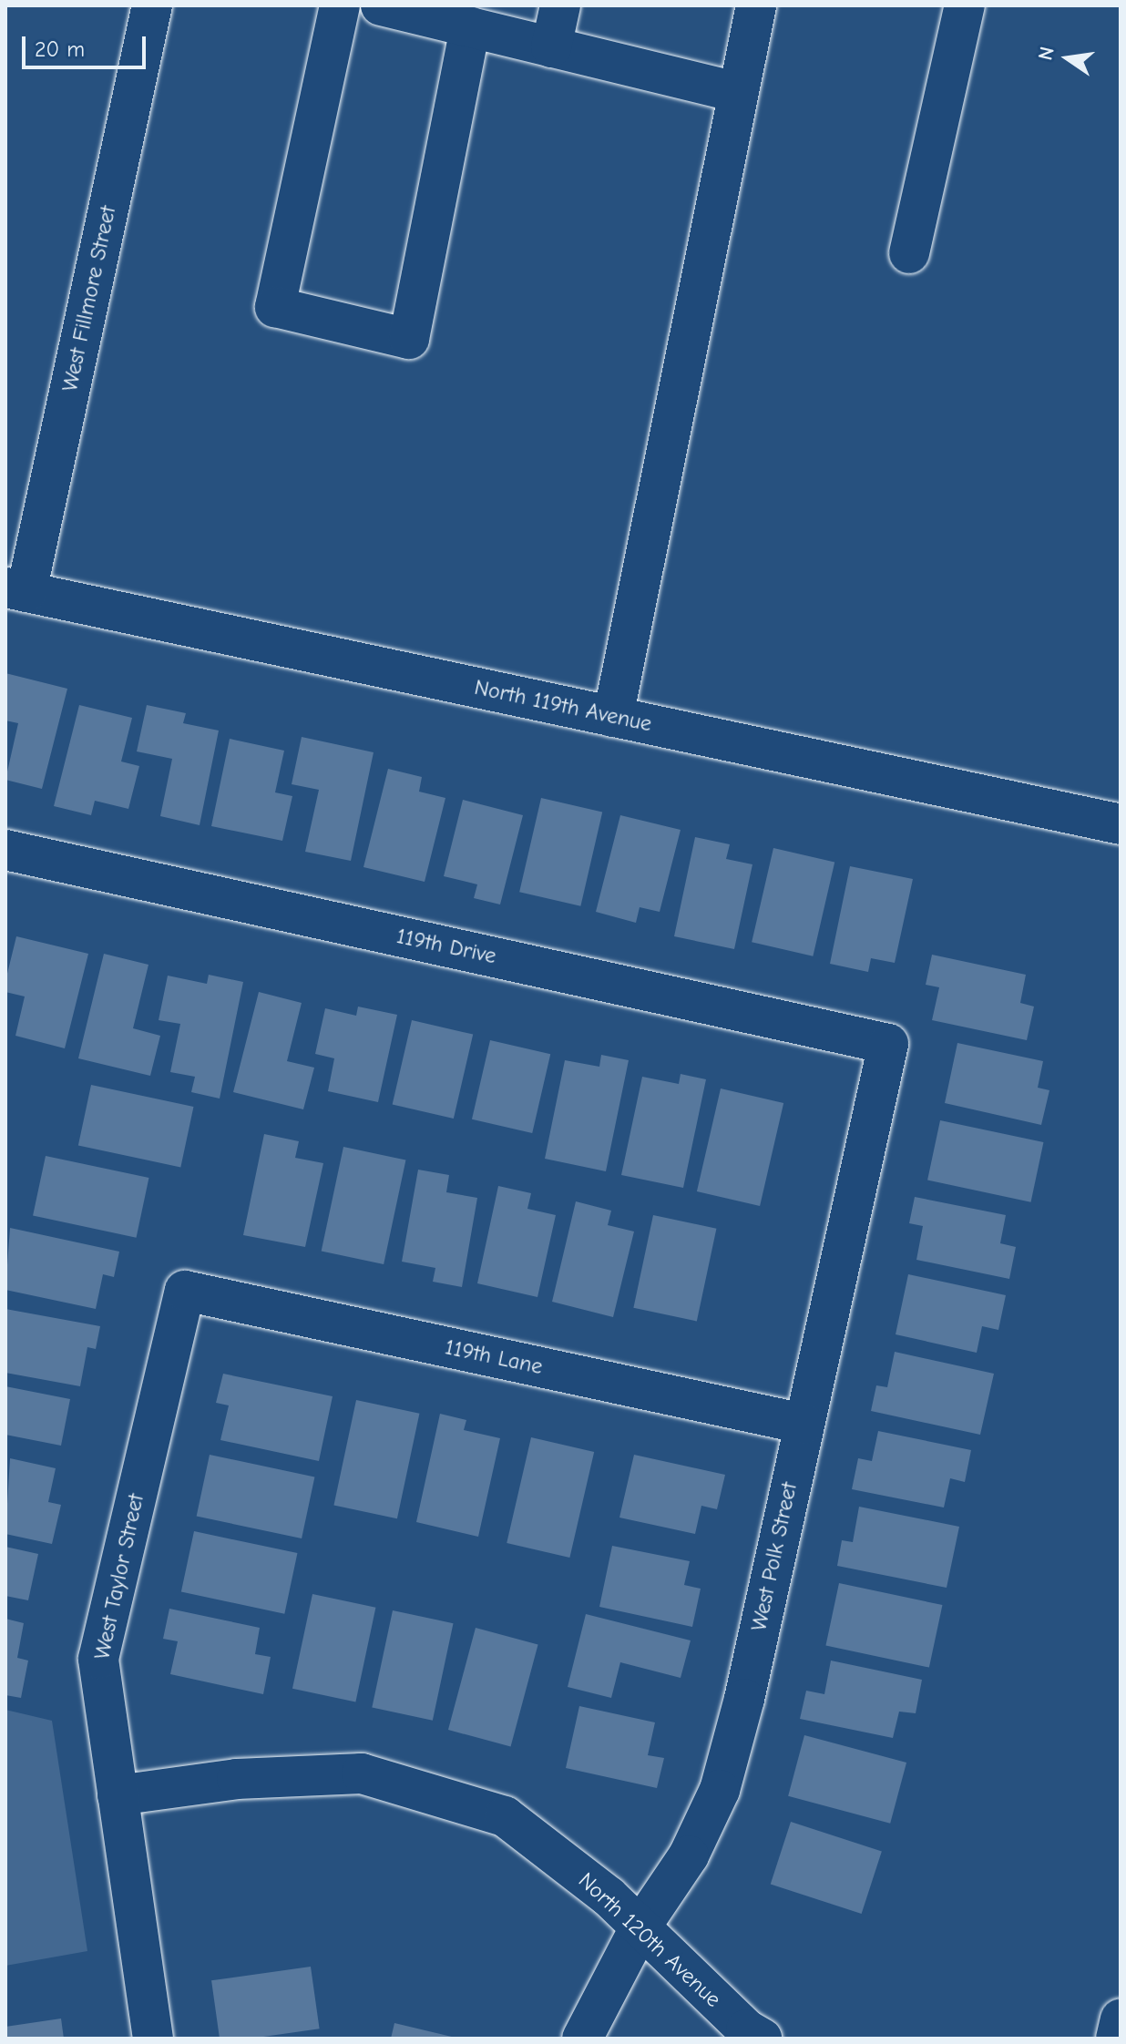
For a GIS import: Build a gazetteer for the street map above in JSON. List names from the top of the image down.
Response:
{
  "streets": {
    "street": [
      "West Fillmore Street",
      "North 119th Avenue",
      "119th Drive",
      "119th Lane",
      "West Polk Street",
      "West Taylor Street",
      "North 120th Avenue"
    ]
  },
  "crossings": [
    ["West Fillmore Street", "North 119th Avenue"],
    ["119th Drive", "West Polk Street"],
    ["119th Lane", "West Polk Street"],
    ["119th Lane", "West Taylor Street"],
    ["West Polk Street", "North 120th Avenue"],
    ["West Taylor Street", "North 120th Avenue"]
  ],
  "scale_bar": "20 m",
  "north": "left"
}
